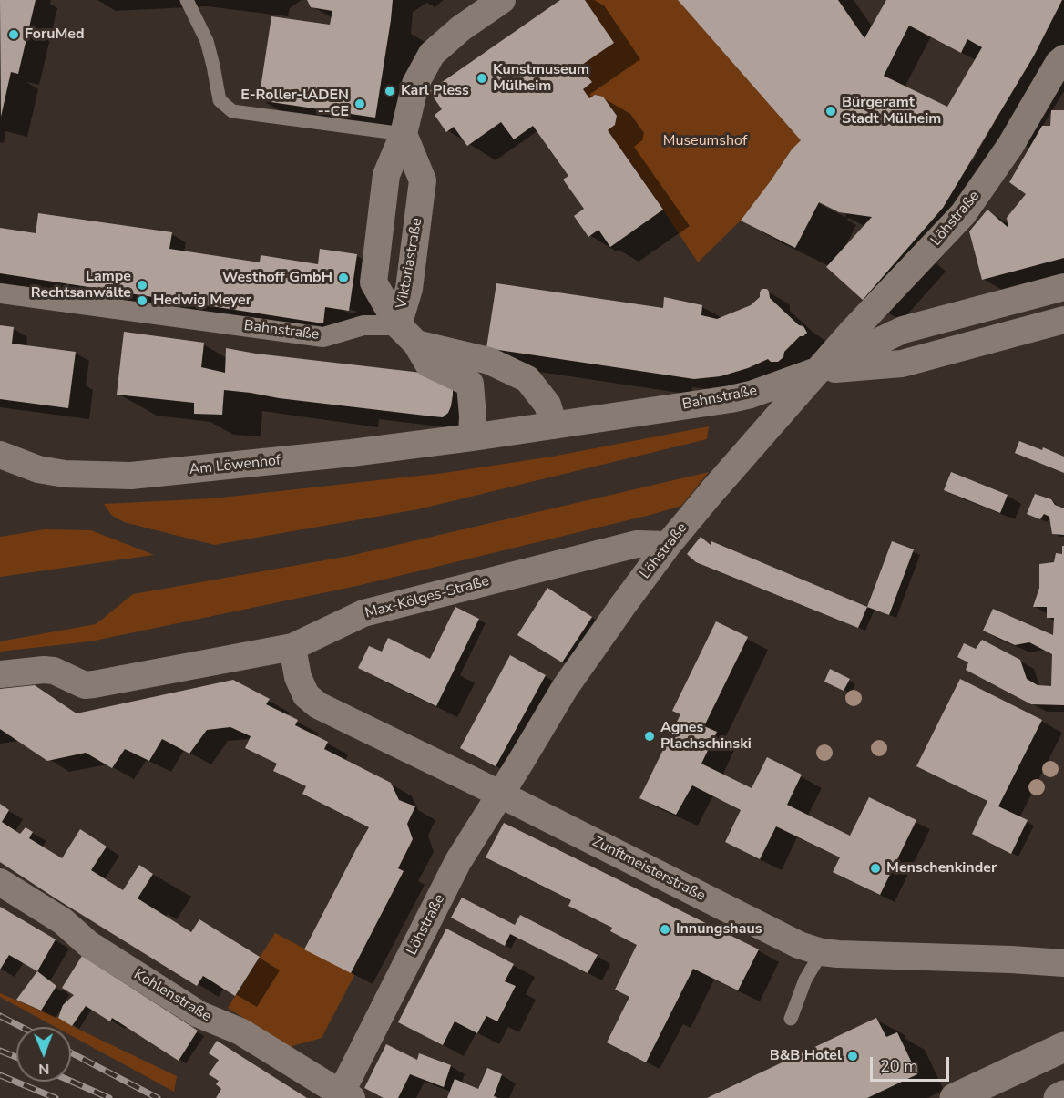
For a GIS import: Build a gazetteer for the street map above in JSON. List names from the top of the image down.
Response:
{
  "streets": {
    "street": [
      "Löhstraße",
      "Viktoriastraße",
      "Bahnstraße",
      "Am Löwenhof",
      "Max-Kölges-Straße",
      "Zunftmeisterstraße",
      "Kohlenstraße"
    ]
  },
  "crossings": [
    ["Löhstraße", "Bahnstraße"],
    ["Löhstraße", "Max-Kölges-Straße"],
    ["Löhstraße", "Zunftmeisterstraße"],
    ["Löhstraße", "Kohlenstraße"],
    ["Viktoriastraße", "Bahnstraße"],
    ["Bahnstraße", "Am Löwenhof"],
    ["Max-Kölges-Straße", "Zunftmeisterstraße"]
  ],
  "parks": ["Museumshof"],
  "places": [
    "ForuMed",
    "Kunstmuseum Mülheim",
    "Karl Pless",
    "E-Roller-lADEN --CE",
    "Bürgeramt Stadt Mülheim",
    "Westhoff GmbH",
    "Lampe Rechtsanwälte",
    "Hedwig Meyer",
    "Agnes Plachschinski",
    "Menschenkinder",
    "Innungshaus",
    "B&B Hotel"
  ],
  "scale_bar": "20 m",
  "north": "bottom"
}
